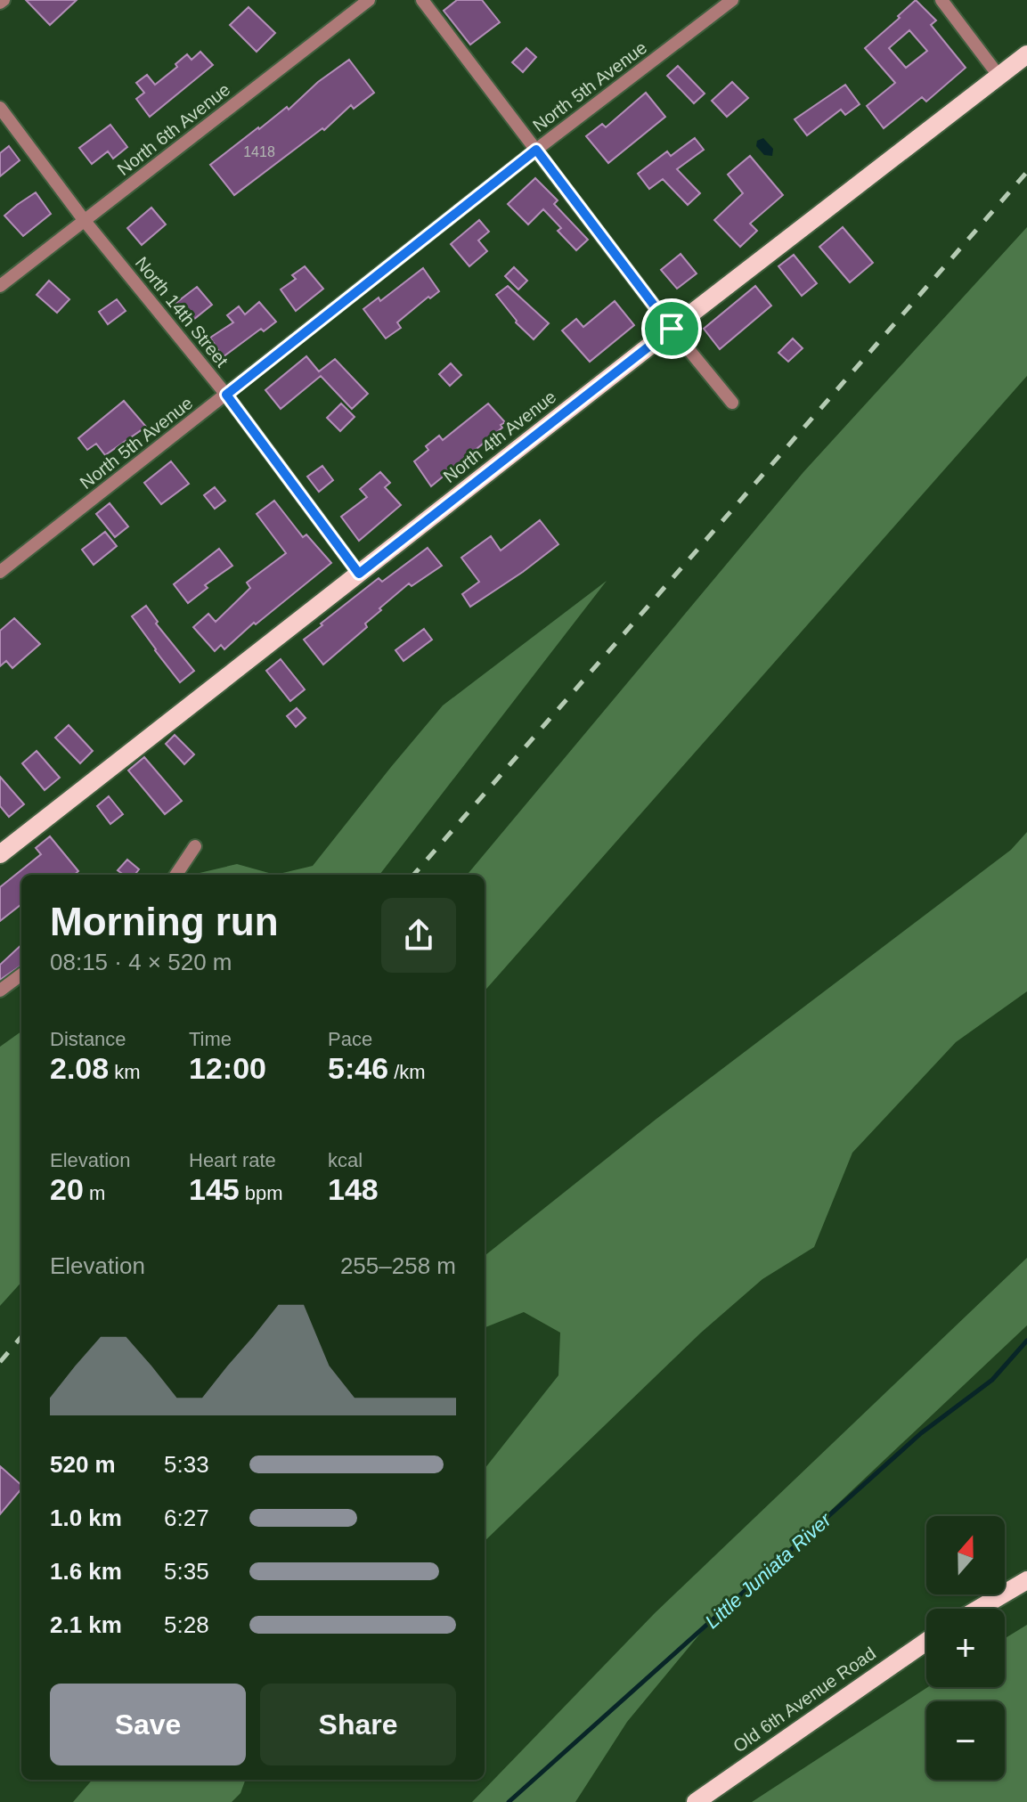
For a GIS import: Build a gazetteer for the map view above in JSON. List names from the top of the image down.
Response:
{
  "streets": {
    "main road": ["North 4th Avenue", "Old 6th Avenue Road"],
    "street": ["North 5th Avenue", "North 6th Avenue", "North 14th Street"]
  },
  "crossings": [
    ["North 5th Avenue", "North 14th Street"],
    ["North 6th Avenue", "North 14th Street"],
    ["North 14th Street", "North 4th Avenue"]
  ],
  "water": ["Little Juniata River"],
  "house_numbers": ["1418"],
  "north": "top",
  "page": {
    "heading": ["Morning run", "08:15 · 4 × 520 m"],
    "stats": [
      ["Distance", "2.08 km"],
      ["Time", "12:00"],
      ["Pace", "5:46 /km"],
      ["Elevation", "20 m"],
      ["Heart rate", "145 bpm"],
      ["kcal", "148"]
    ],
    "chart": ["Elevation", "255–258 m"],
    "list": [
      {
        "name": "520 m",
        "note": "5:33"
      },
      {
        "name": "1.0 km",
        "note": "6:27"
      },
      {
        "name": "1.6 km",
        "note": "5:35"
      },
      {
        "name": "2.1 km",
        "note": "5:28"
      }
    ],
    "map_buttons": ["+", "−"],
    "buttons": ["Save", "Share"]
  }
}
